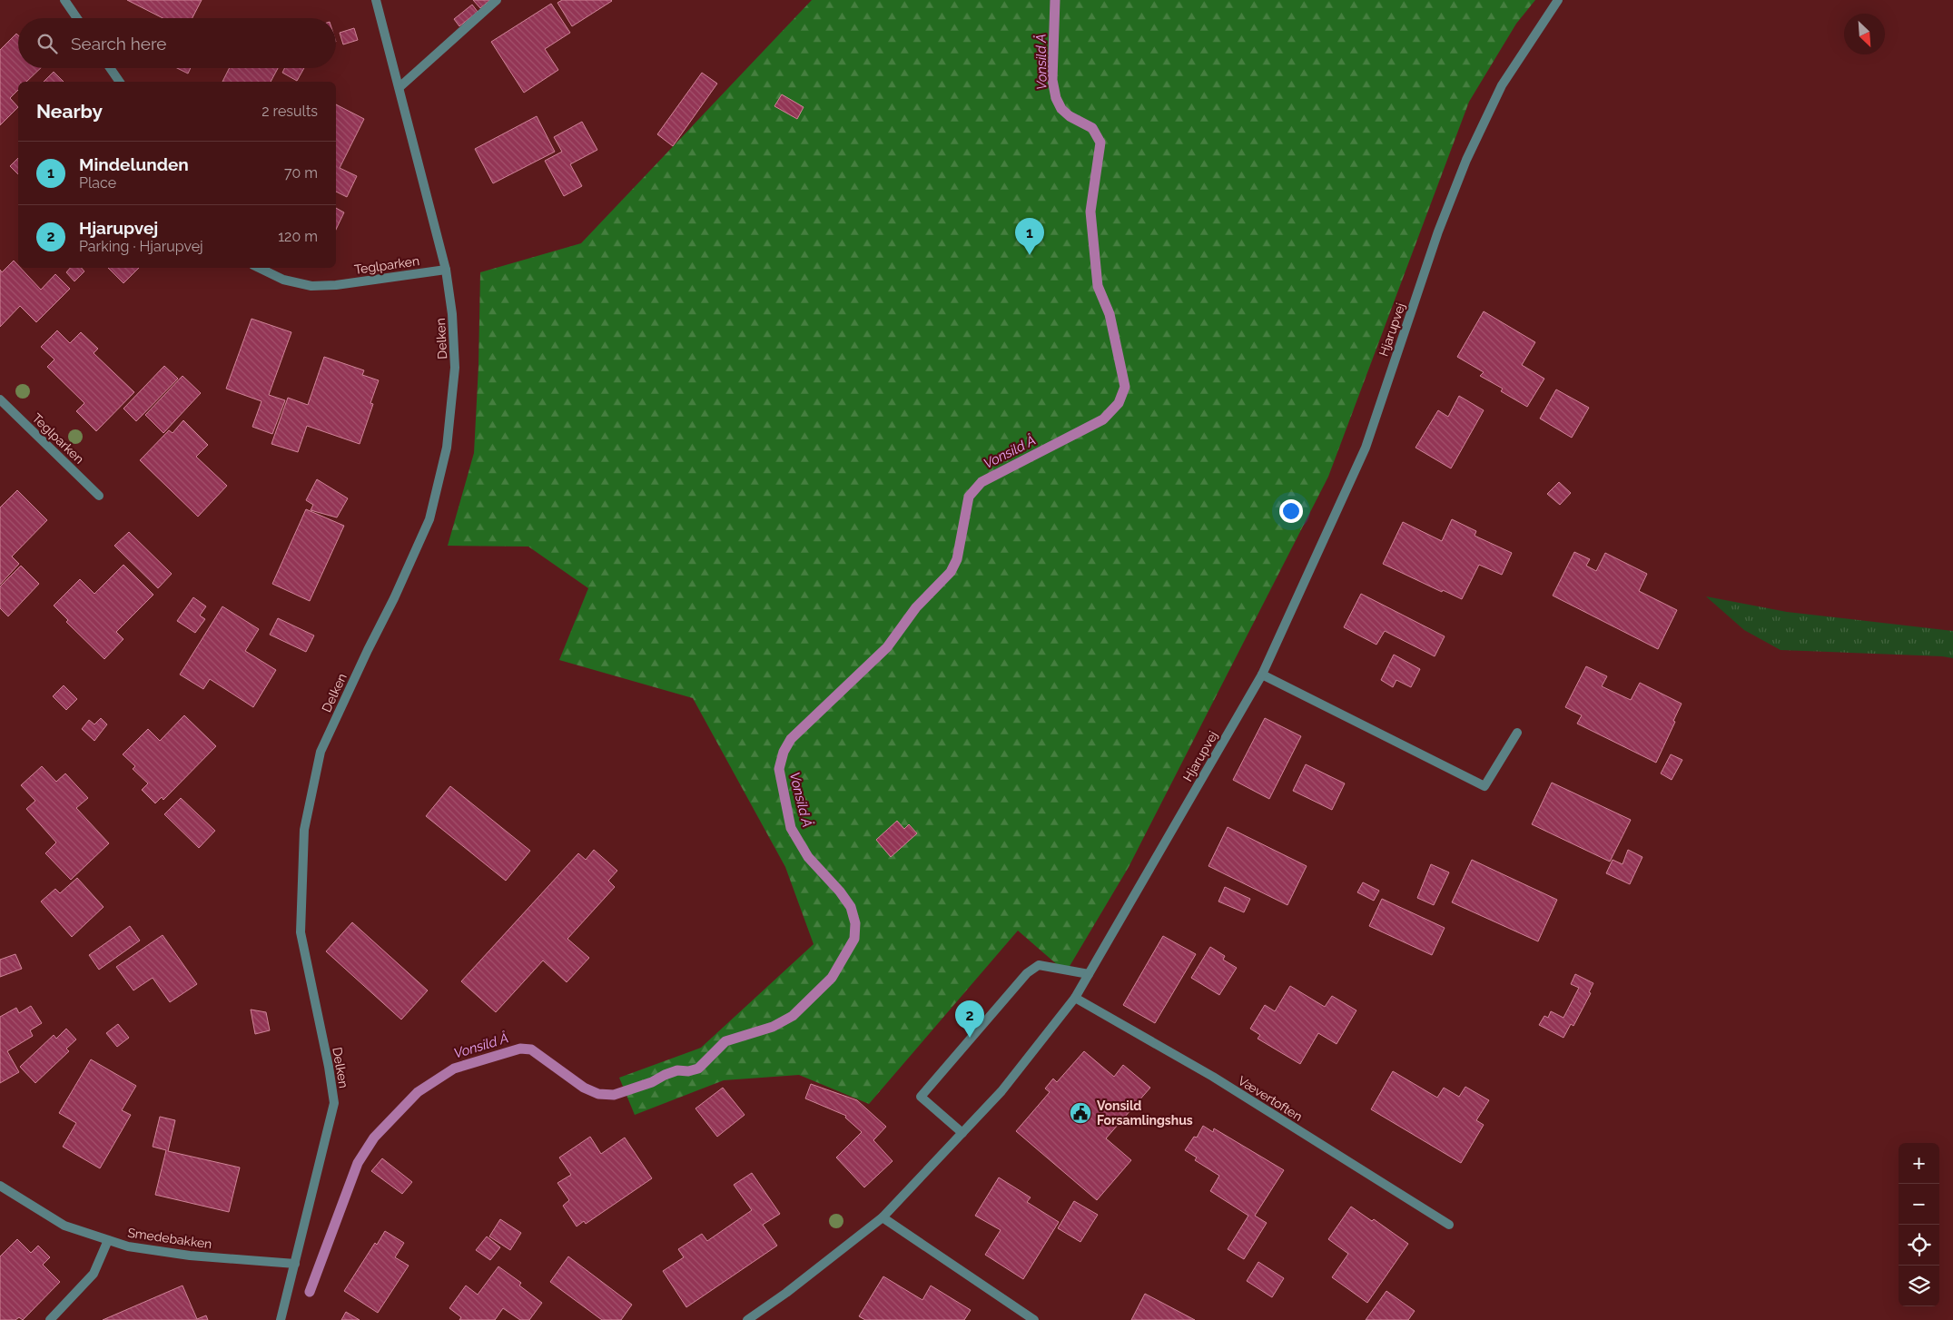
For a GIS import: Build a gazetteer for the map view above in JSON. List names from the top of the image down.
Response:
{
  "streets": {
    "street": [
      "Teglparken",
      "Hjarupvej",
      "Delken",
      "Vævertoften",
      "Smedebakken"
    ]
  },
  "crossings": [
    ["Teglparken", "Delken"],
    ["Hjarupvej", "Vævertoften"],
    ["Delken", "Smedebakken"]
  ],
  "water": ["Vonsild Å"],
  "places": {
    "public building": ["Vonsild Forsamlingshus"]
  },
  "north": "bottom right",
  "page": {
    "search": "Search here",
    "heading": ["Nearby", "2 results"],
    "list": [
      {
        "mark": "1",
        "name": "Mindelunden",
        "note": "Place",
        "value": "70 m"
      },
      {
        "mark": "2",
        "name": "Hjarupvej",
        "note": "Parking · Hjarupvej",
        "value": "120 m"
      }
    ],
    "pins": ["1", "2"],
    "map_buttons": ["+", "−"]
  }
}
